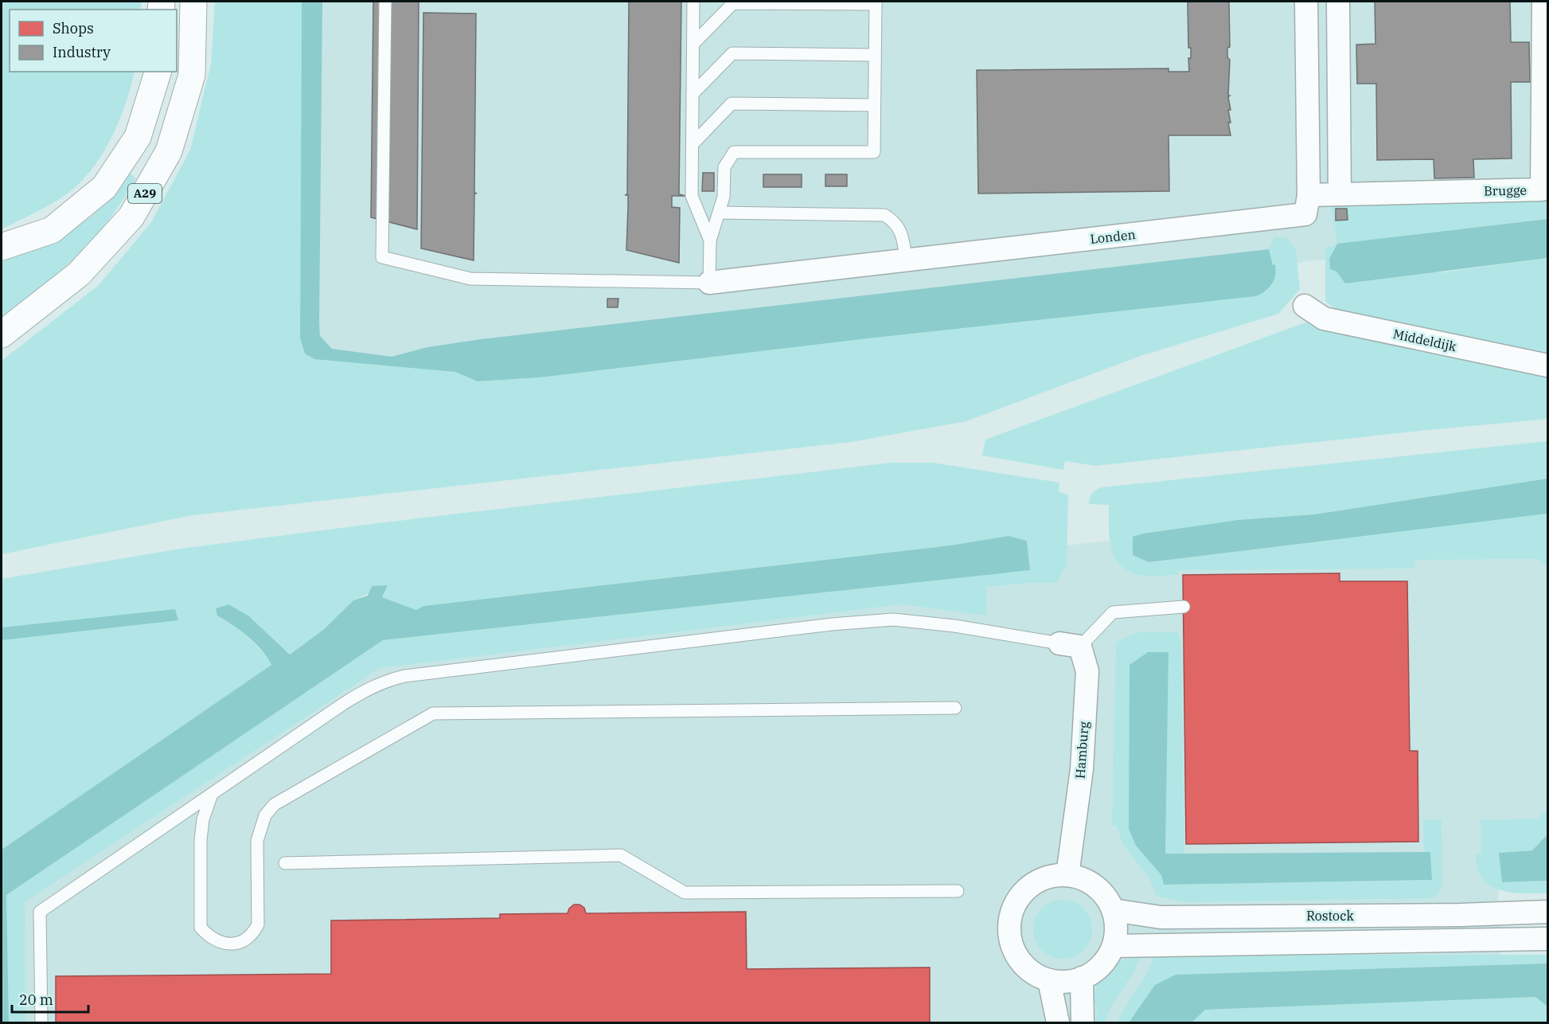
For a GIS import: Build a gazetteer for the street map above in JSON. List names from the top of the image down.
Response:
{
  "streets": {
    "highway": ["A29"],
    "street": [
      "Brugge",
      "Londen",
      "Middeldijk",
      "Hamburg",
      "Rostock"
    ]
  },
  "crossings": [
    ["Brugge", "Londen"],
    ["Hamburg", "Rostock"]
  ],
  "legend": ["Shops", "Industry"],
  "scale_bar": "20 m"
}
